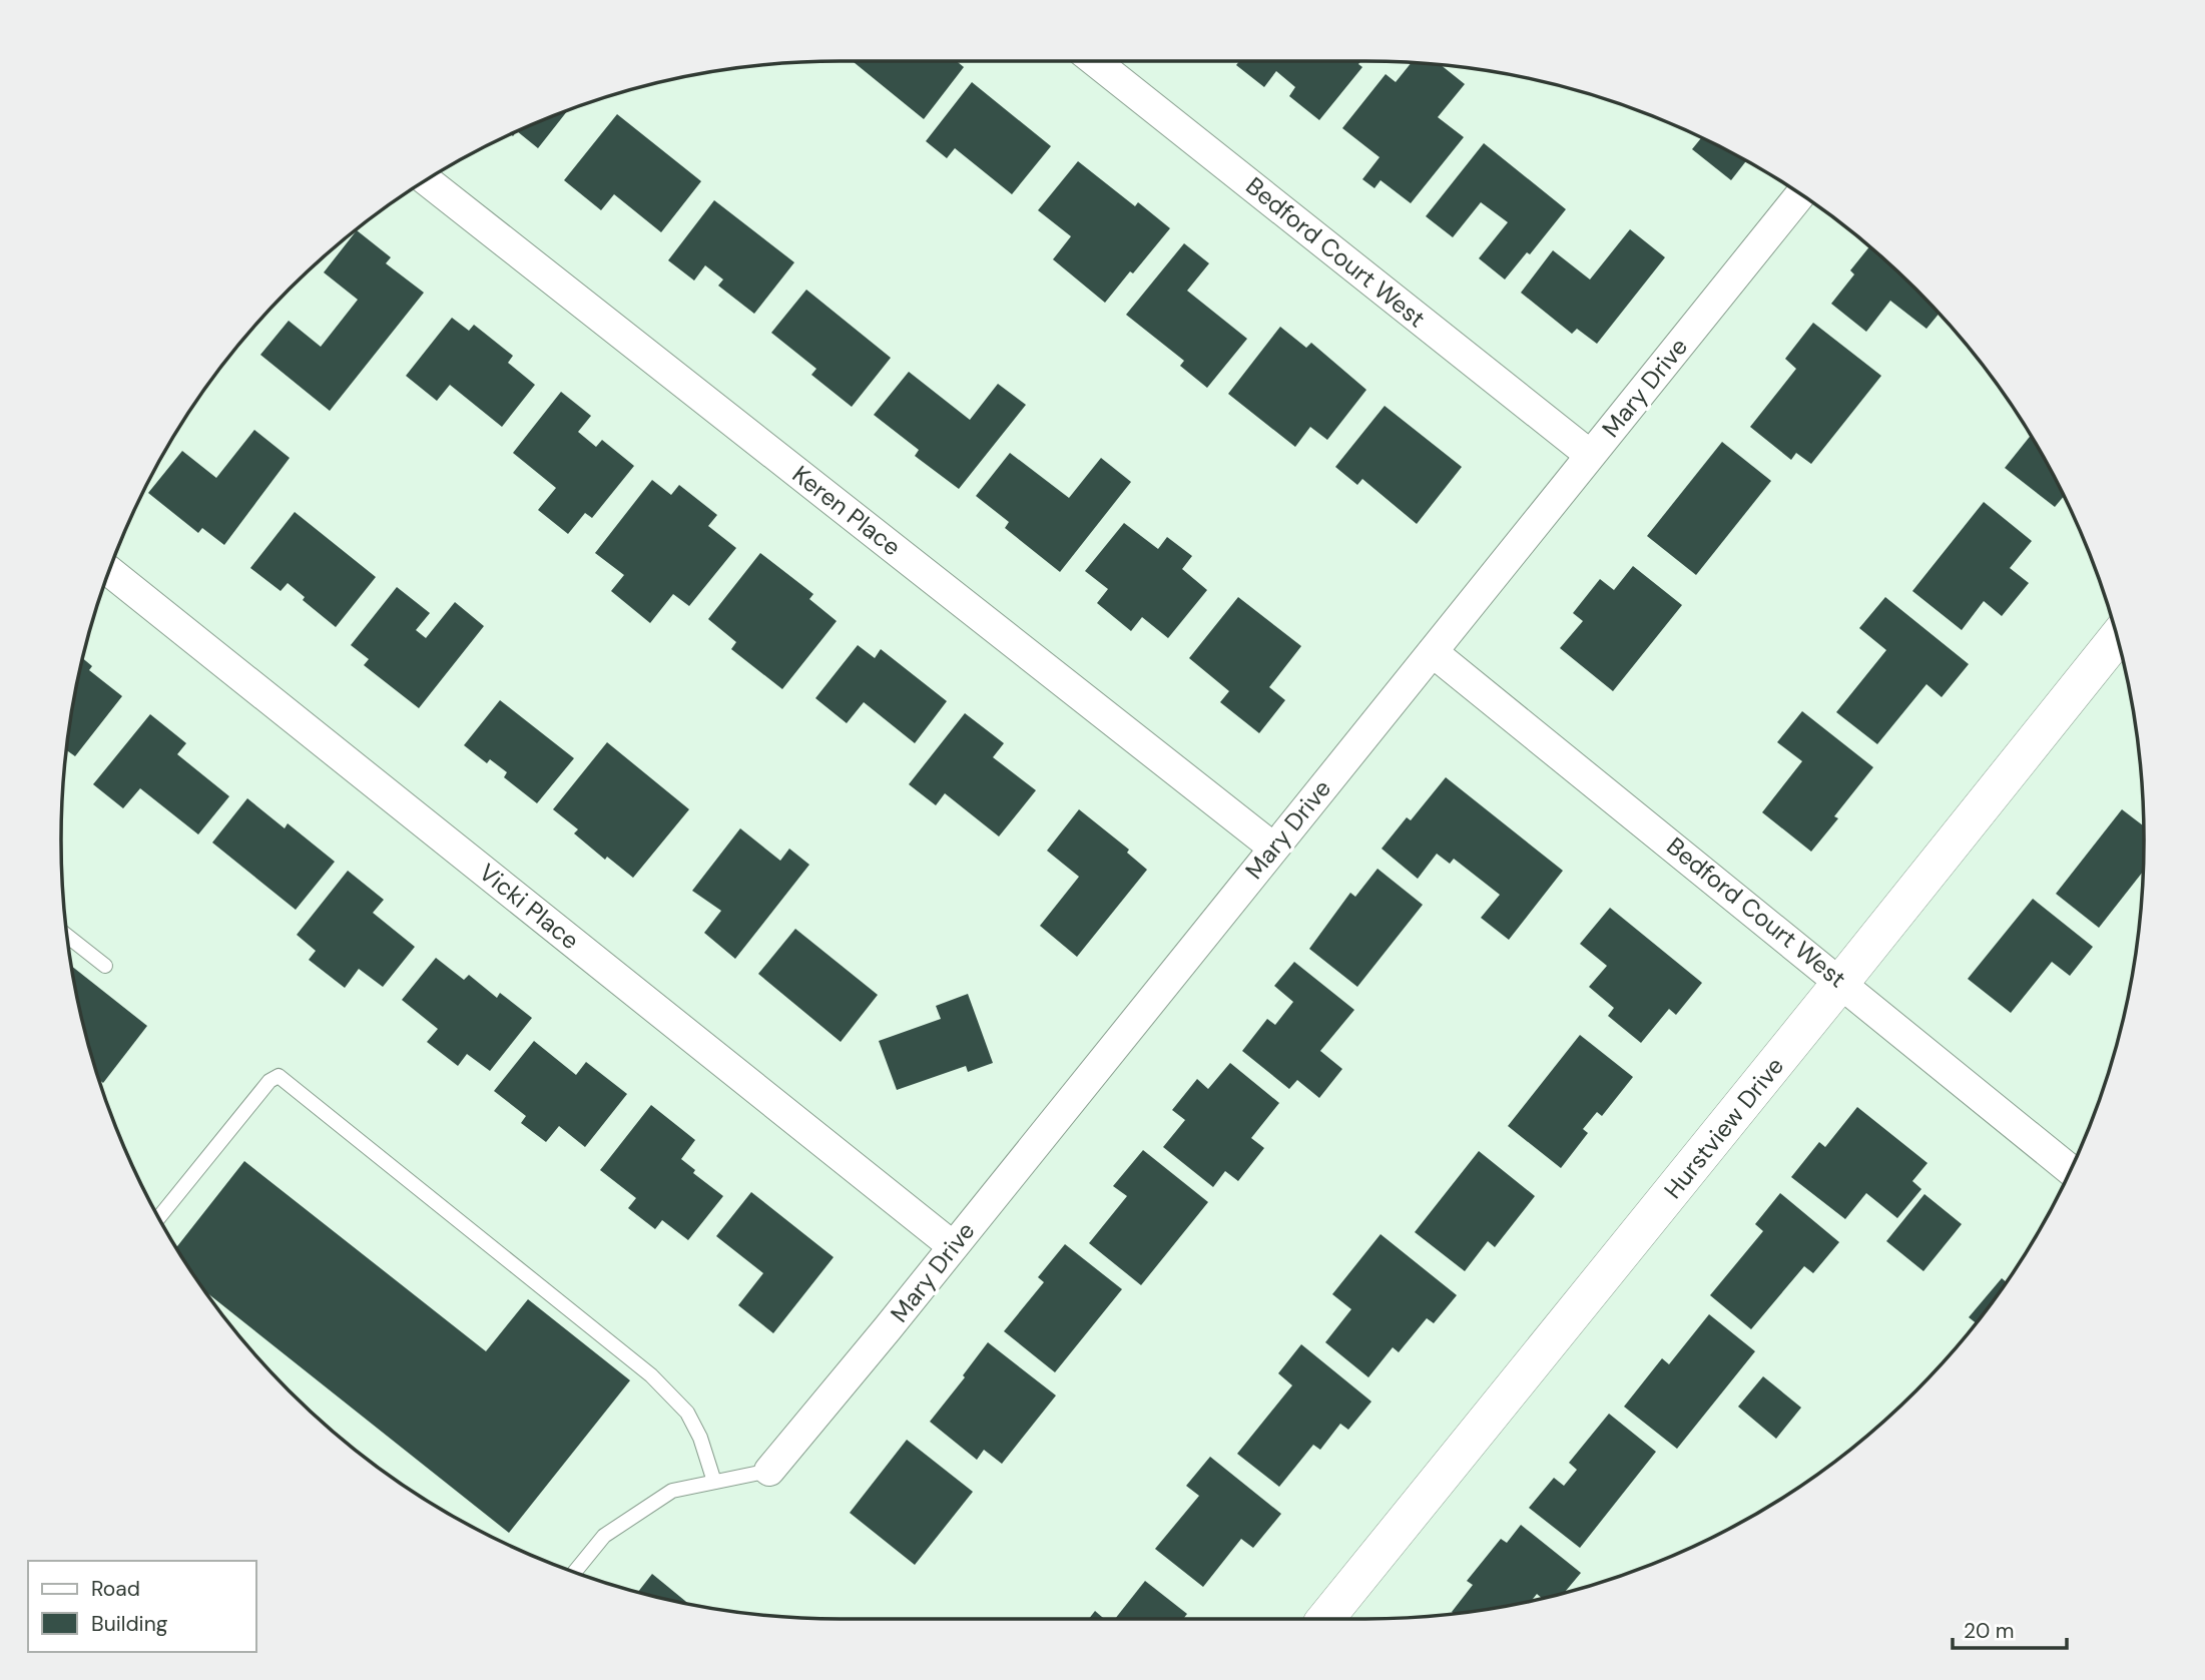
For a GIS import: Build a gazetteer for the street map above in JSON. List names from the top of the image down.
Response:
{
  "streets": {
    "street": [
      "Bedford Court West",
      "Mary Drive",
      "Keren Place",
      "Vicki Place",
      "Hurstview Drive"
    ]
  },
  "crossings": [
    ["Bedford Court West", "Mary Drive"],
    ["Bedford Court West", "Hurstview Drive"],
    ["Mary Drive", "Keren Place"],
    ["Mary Drive", "Vicki Place"]
  ],
  "legend": ["Road", "Building"],
  "scale_bar": "20 m"
}
